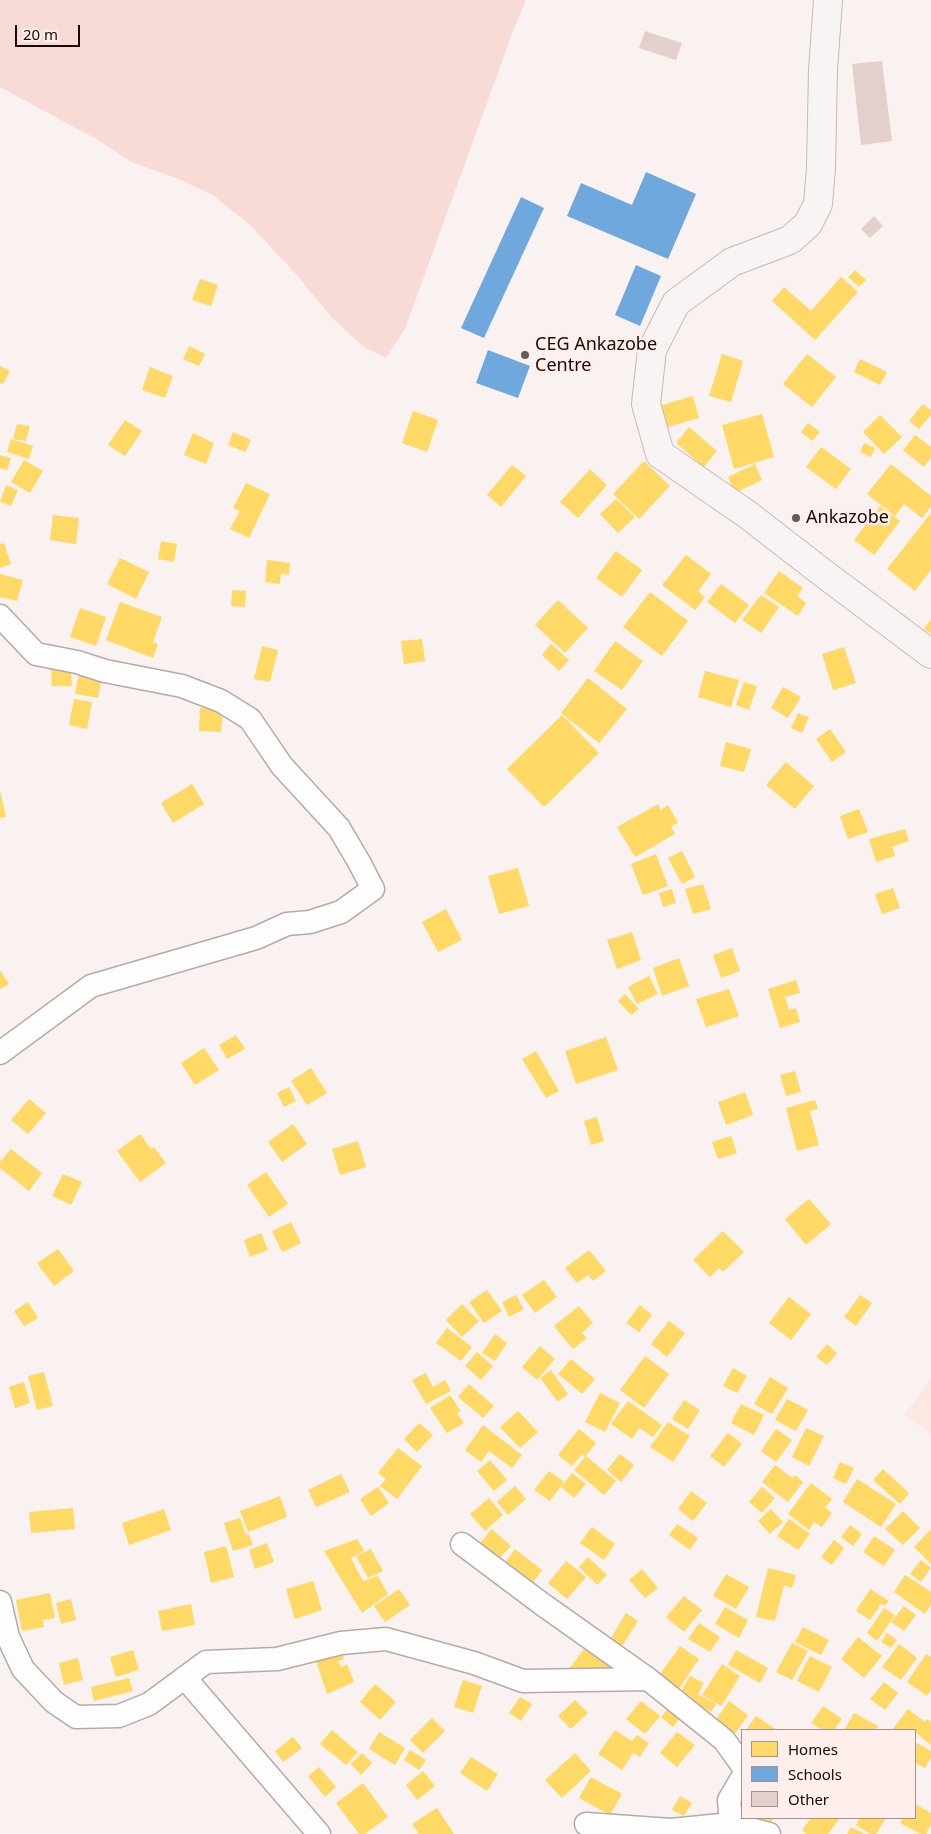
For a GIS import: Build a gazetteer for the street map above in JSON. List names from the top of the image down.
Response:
{
  "places": ["CEG Ankazobe Centre", "Ankazobe"],
  "legend": ["Homes", "Schools", "Other"],
  "scale_bar": "20 m"
}
